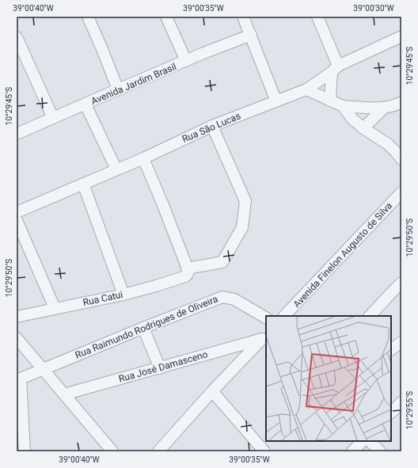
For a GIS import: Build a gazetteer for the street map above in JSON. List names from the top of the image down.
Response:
{
  "streets": {
    "street": [
      "Avenida Jardim Brasil",
      "Rua São Lucas",
      "Avenida Finelon Augusto de Silva",
      "Rua Catui",
      "Rua Raimundo Rodrigues de Oliveira",
      "Rua José Damasceno"
    ]
  },
  "crossings": [
    ["Rua São Lucas", "Rua Catui"]
  ],
  "coordinates": [
    "39°00'40\"W",
    "39°00'35\"W",
    "39°00'30\"W",
    "10°29'45\"S",
    "10°29'50\"S",
    "10°29'55\"S"
  ]
}
